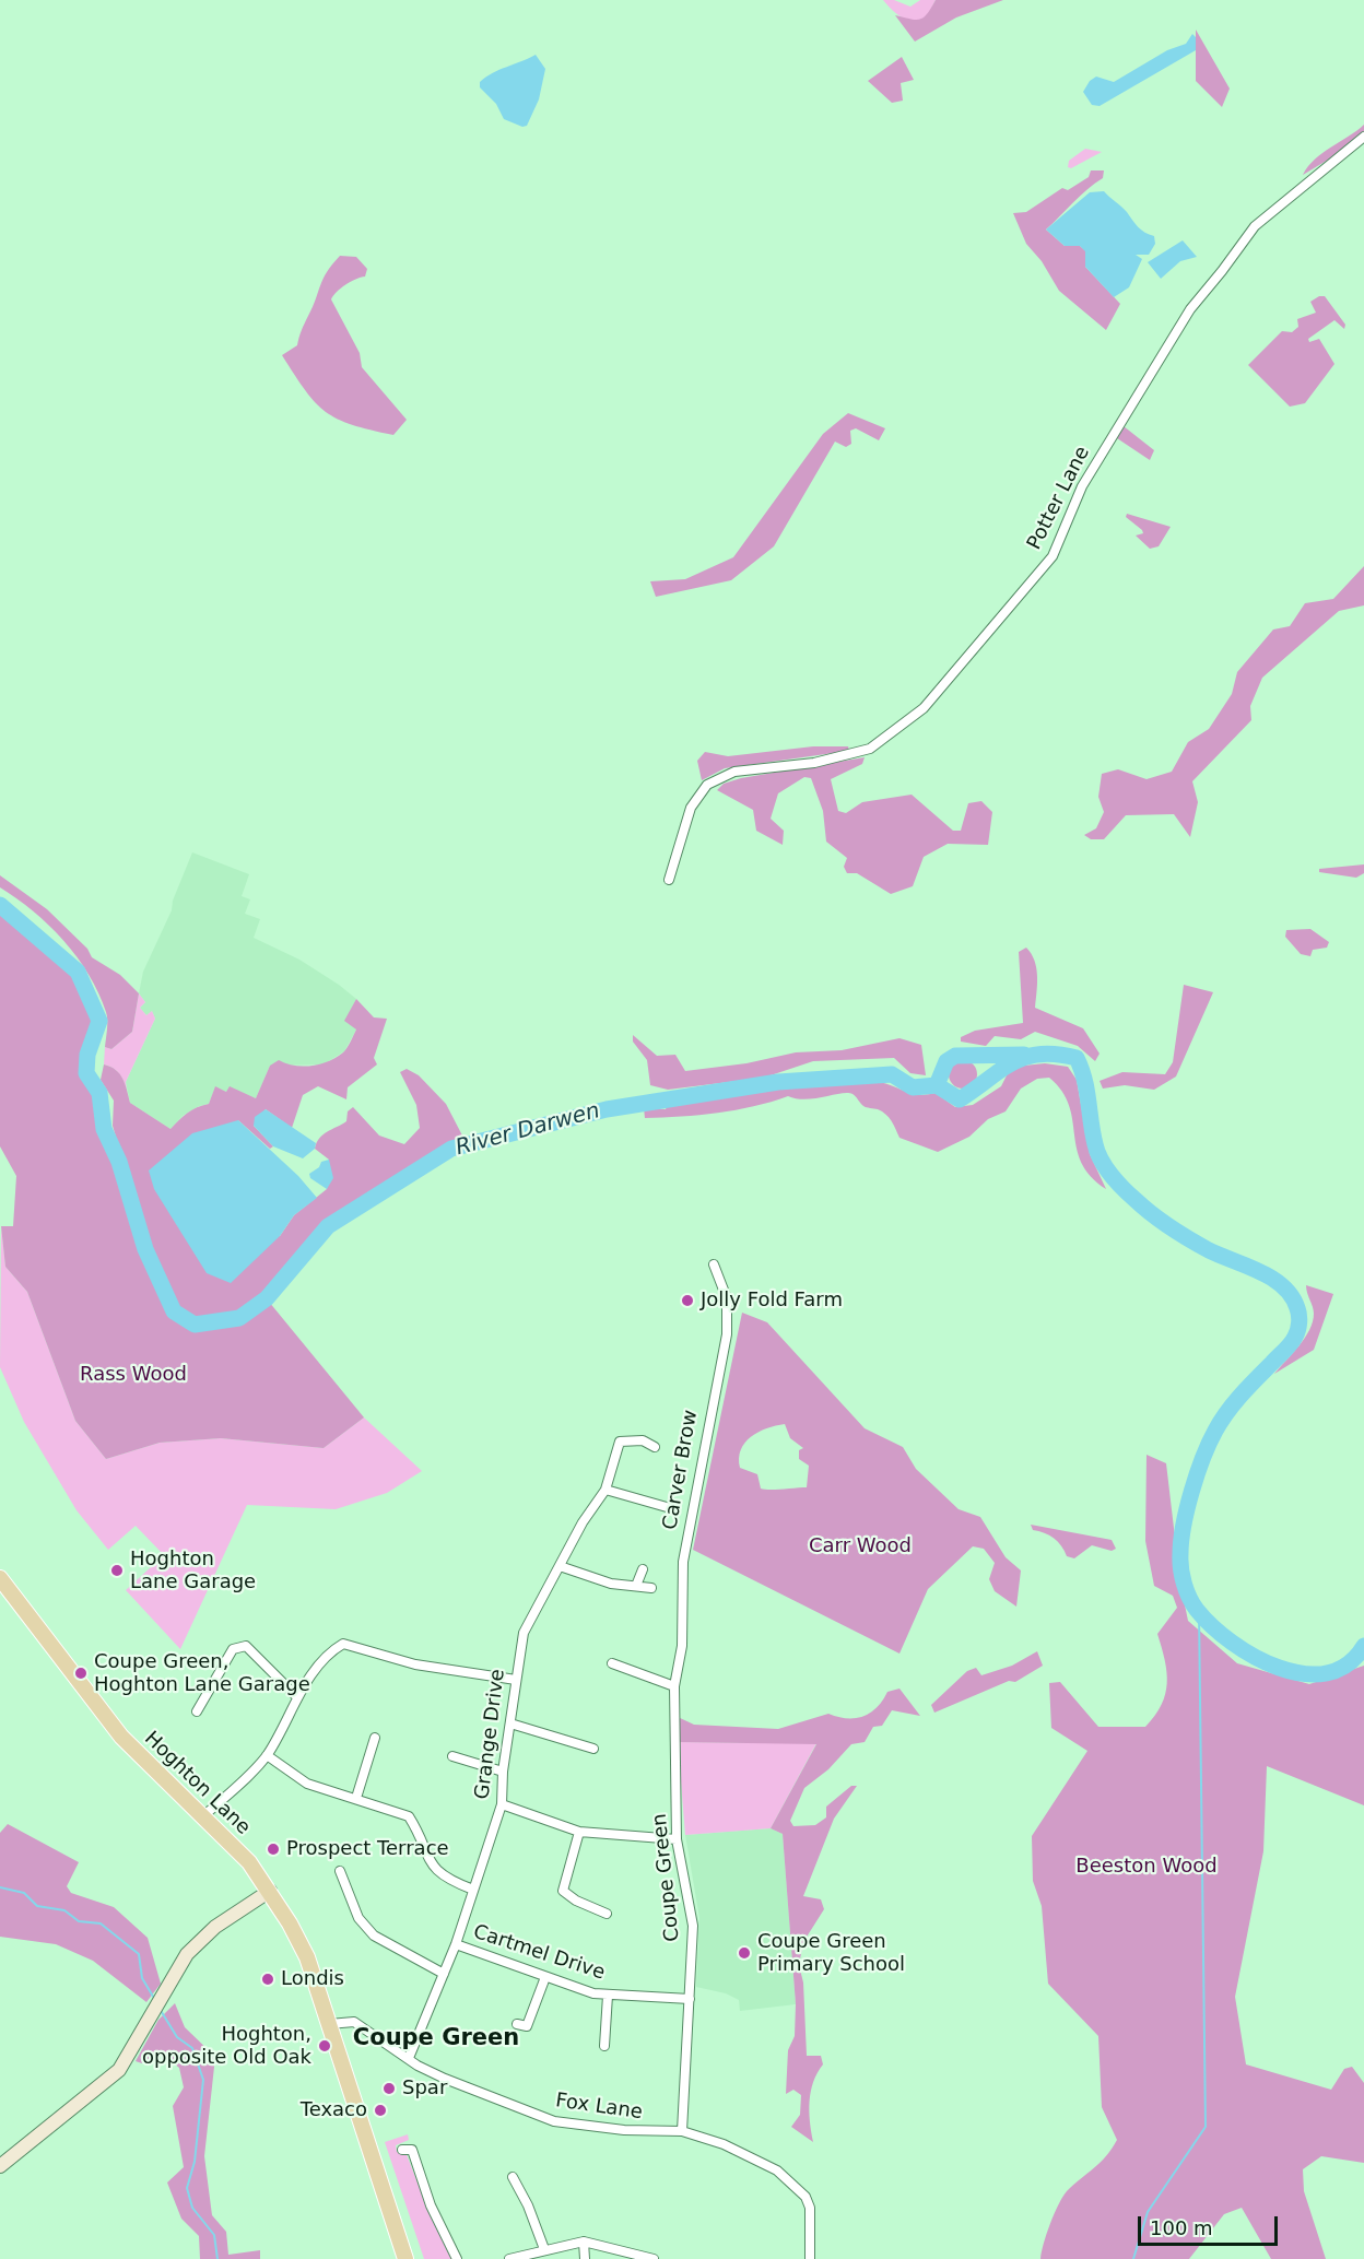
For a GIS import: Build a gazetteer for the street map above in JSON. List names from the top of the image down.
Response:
{
  "streets": {
    "main road": ["Hoghton Lane"],
    "street": [
      "Potter Lane",
      "Carver Brow",
      "Grange Drive",
      "Coupe Green",
      "Cartmel Drive",
      "Fox Lane"
    ]
  },
  "crossings": [
    ["Carver Brow", "Coupe Green"],
    ["Grange Drive", "Cartmel Drive"],
    ["Grange Drive", "Fox Lane"],
    ["Hoghton Lane", "Fox Lane"],
    ["Coupe Green", "Cartmel Drive"],
    ["Coupe Green", "Fox Lane"]
  ],
  "districts": ["Coupe Green"],
  "water": ["River Darwen"],
  "parks": ["Rass Wood", "Carr Wood", "Beeston Wood"],
  "places": [
    "Jolly Fold Farm",
    "Hoghton Lane Garage",
    "Coupe Green, Hoghton Lane Garage",
    "Prospect Terrace",
    "Coupe Green Primary School",
    "Londis",
    "Hoghton, opposite Old Oak",
    "Spar",
    "Texaco"
  ],
  "scale_bar": "100 m"
}
